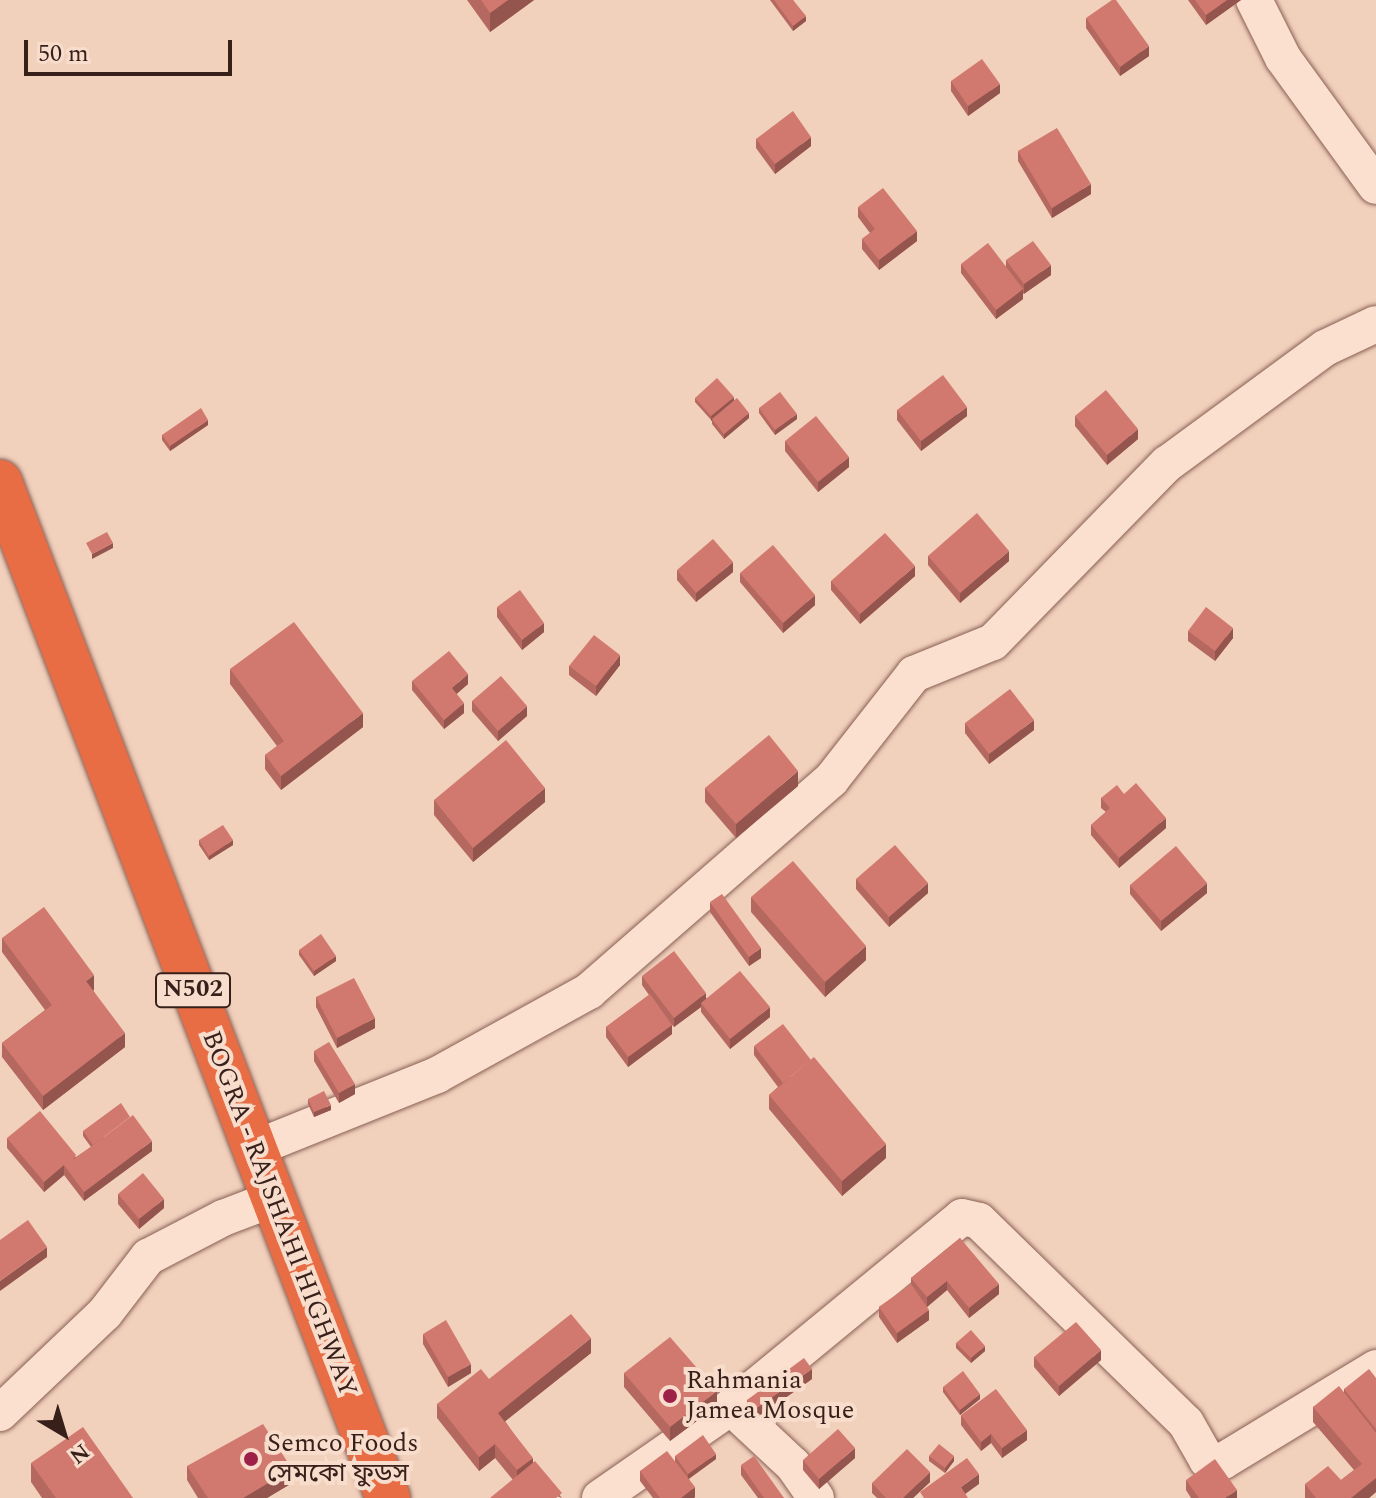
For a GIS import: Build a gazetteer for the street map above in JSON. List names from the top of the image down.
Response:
{
  "streets": {
    "highway": ["N502", "BOGRA - RAJSHAHI HIGHWAY"]
  },
  "places": ["Rahmania Jamea Mosque", "Semco Foods সেমকো ফুডস"],
  "scale_bar": "50 m",
  "north": "bottom right"
}
